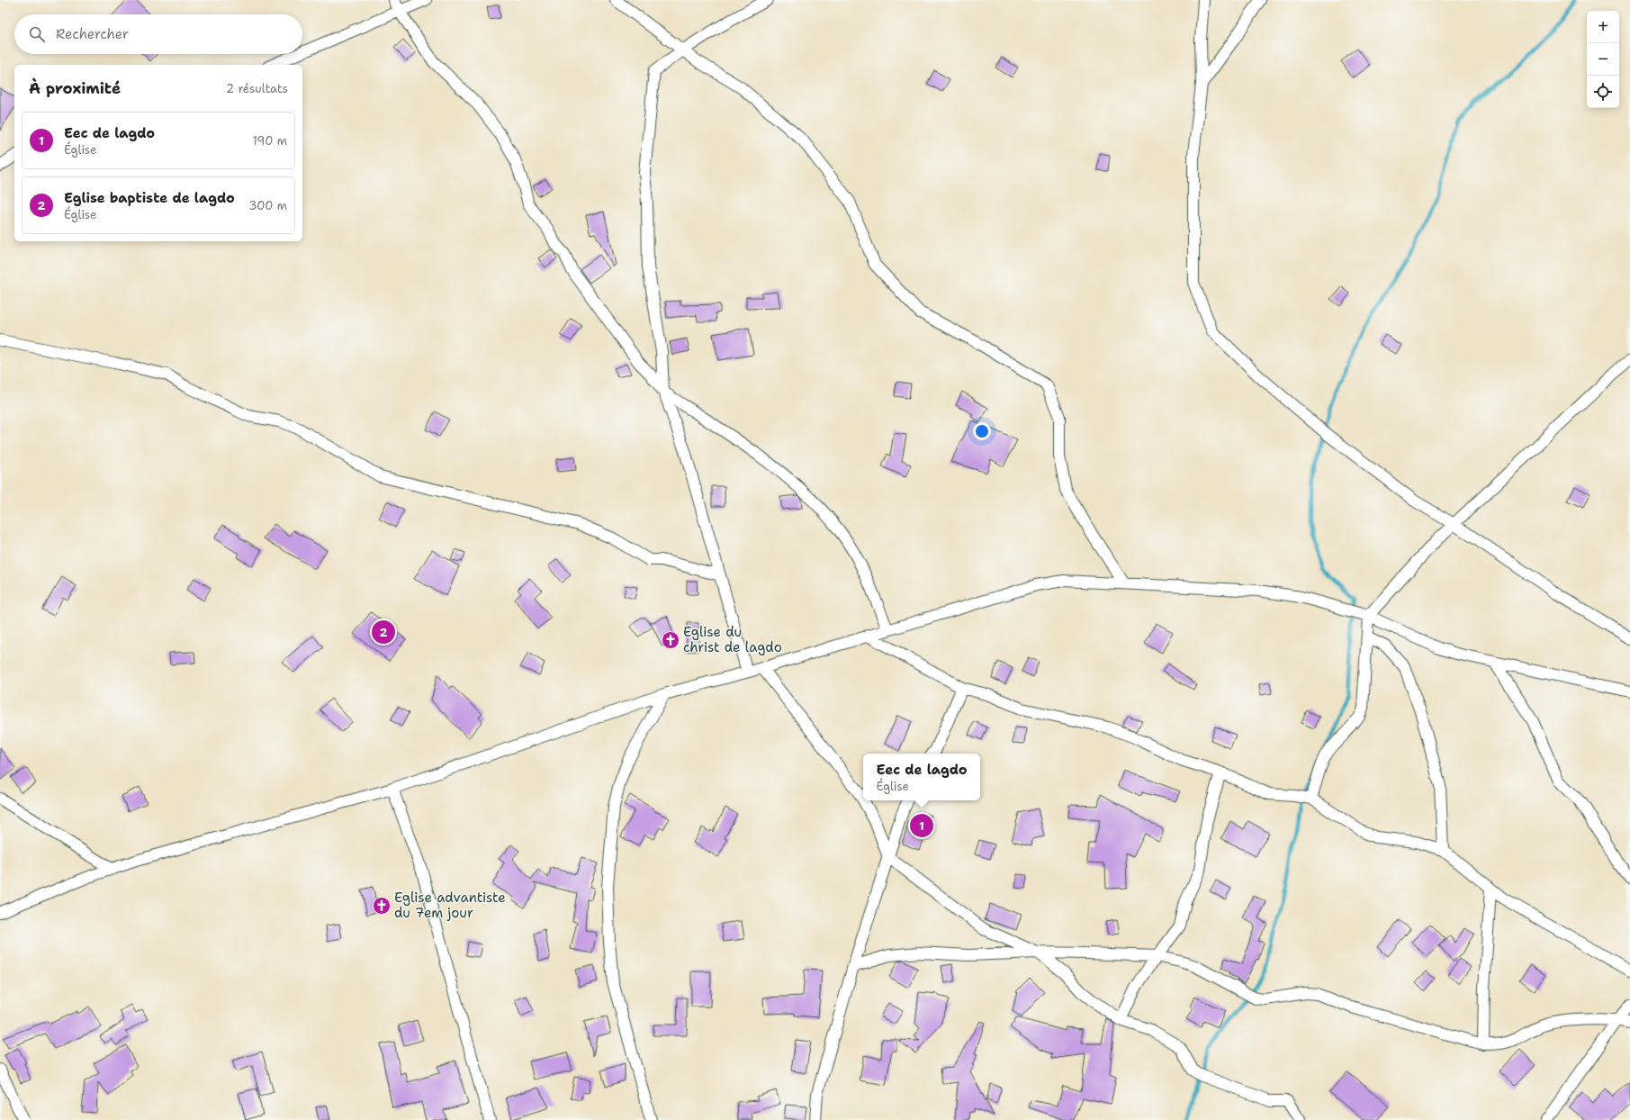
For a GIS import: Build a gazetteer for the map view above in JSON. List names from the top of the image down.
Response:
{
  "places": {
    "church": ["Eglise du christ de lagdo", "Eglise advantiste du 7em jour"]
  },
  "page": {
    "map_buttons": ["+", "−"],
    "search": "Rechercher",
    "heading": ["À proximité", "2 résultats"],
    "list": [
      {
        "mark": "1",
        "name": "Eec de lagdo",
        "note": "Église",
        "value": "190 m"
      },
      {
        "mark": "2",
        "name": "Eglise baptiste de lagdo",
        "note": "Église",
        "value": "300 m"
      }
    ],
    "pins": ["2", "1"],
    "popup": ["Eec de lagdo", "Église"]
  }
}
